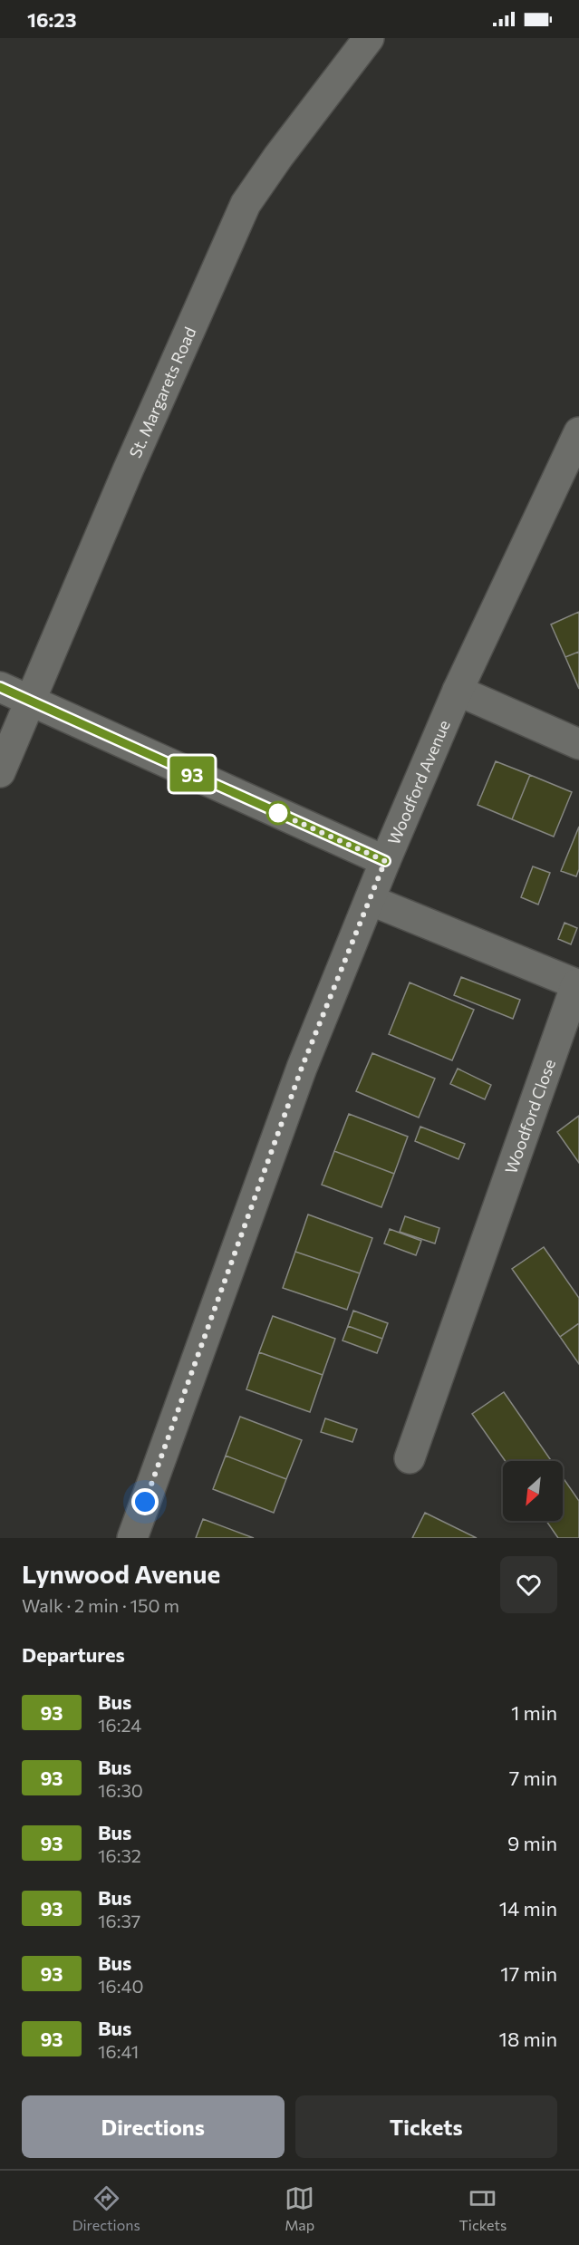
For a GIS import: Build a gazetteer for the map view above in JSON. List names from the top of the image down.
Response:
{
  "streets": {
    "street": ["St. Margarets Road", "Woodford Avenue", "Woodford Close"]
  },
  "crossings": [
    ["Woodford Avenue", "Woodford Close"]
  ],
  "lines": ["bus line 93"],
  "north": "bottom left",
  "page": {
    "status": "16:23",
    "on_map": "93",
    "heading": [
      ["Lynwood Avenue", "Walk · 2 min · 150 m"],
      "Departures"
    ],
    "list": [
      {
        "mark": "93",
        "name": "Bus",
        "note": "16:24",
        "value": "1 min"
      },
      {
        "mark": "93",
        "name": "Bus",
        "note": "16:30",
        "value": "7 min"
      },
      {
        "mark": "93",
        "name": "Bus",
        "note": "16:32",
        "value": "9 min"
      },
      {
        "mark": "93",
        "name": "Bus",
        "note": "16:37",
        "value": "14 min"
      },
      {
        "mark": "93",
        "name": "Bus",
        "note": "16:40",
        "value": "17 min"
      },
      {
        "mark": "93",
        "name": "Bus",
        "note": "16:41",
        "value": "18 min"
      }
    ],
    "buttons": ["Directions", "Tickets"],
    "tabs": ["Directions", "Map", "Tickets"]
  }
}
